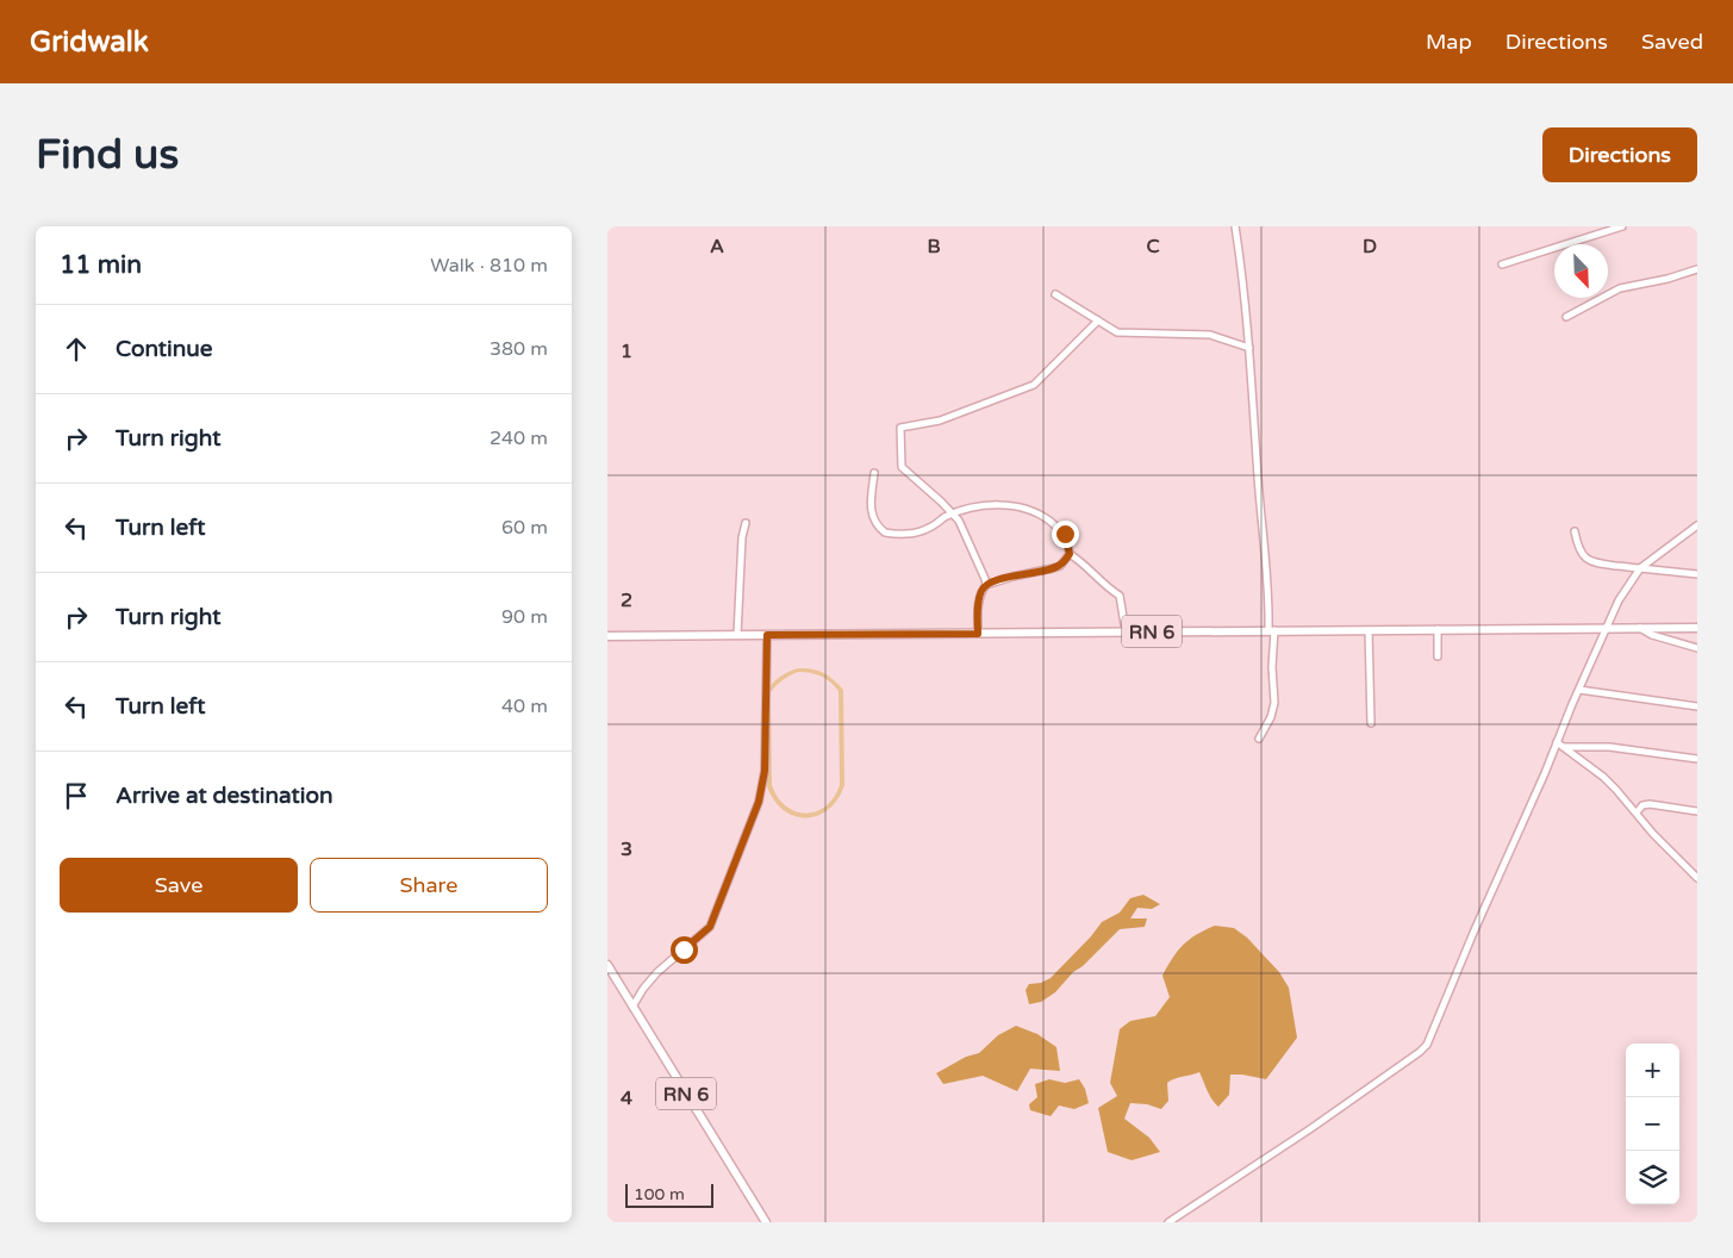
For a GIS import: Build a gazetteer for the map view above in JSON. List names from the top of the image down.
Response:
{
  "streets": {
    "main road": ["RN 6"]
  },
  "scale_bar": "100 m",
  "north": "bottom right",
  "page": {
    "header": "Gridwalk",
    "nav": ["Map", "Directions", "Saved"],
    "buttons": [
      "Directions",
      ["Save", "Share"]
    ],
    "title": "Find us",
    "heading": ["11 min", "Walk · 810 m"],
    "list": [
      ["Continue", "380 m"],
      ["Turn right", "240 m"],
      ["Turn left", "60 m"],
      ["Turn right", "90 m"],
      ["Turn left", "40 m"],
      "Arrive at destination"
    ],
    "map_buttons": ["+", "−"],
    "scale": "100 m"
  },
  "grid": {
    "columns": [
      "A",
      "B",
      "C",
      "D"
    ],
    "rows": [
      "1",
      "2",
      "3",
      "4"
    ]
  }
}
